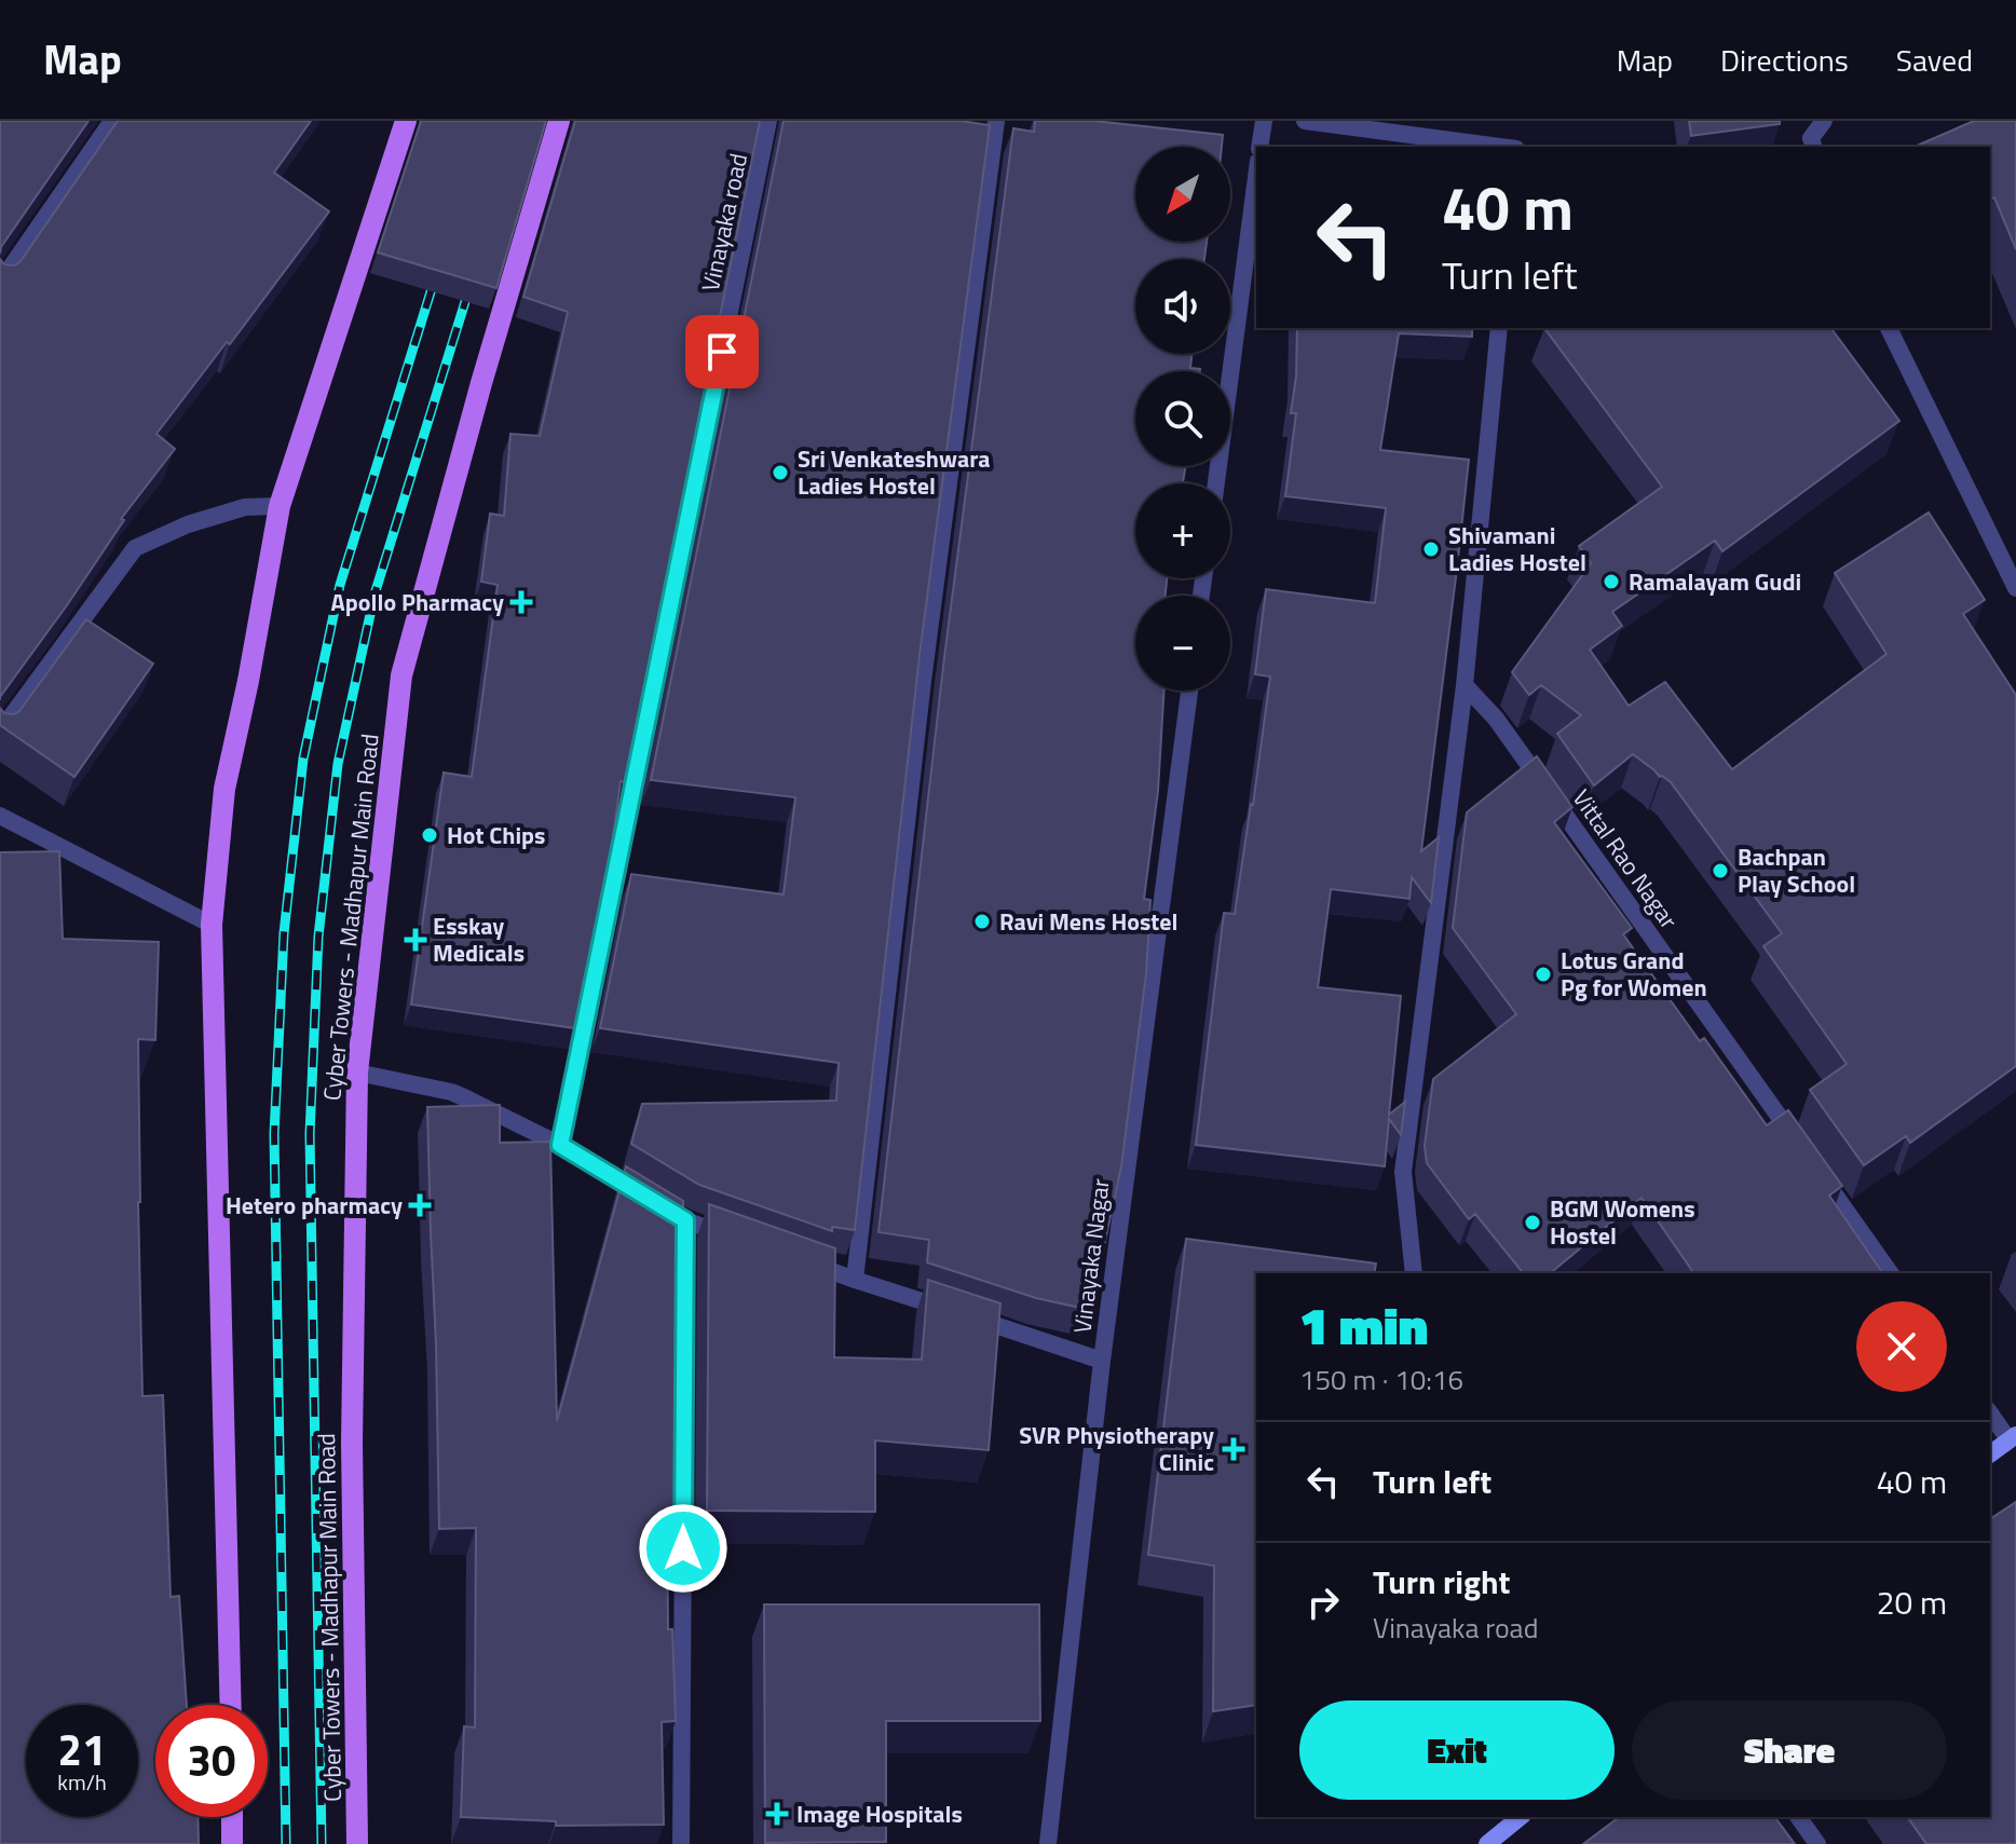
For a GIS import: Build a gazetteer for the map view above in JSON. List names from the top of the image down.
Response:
{
  "streets": {
    "main road": ["Cyber Towers - Madhapur Main Road"],
    "street": ["Vinayaka road", "Vittal Rao Nagar", "Vinayaka Nagar"]
  },
  "places": {
    "other": [
      "Sri Venkateshwara Ladies Hostel",
      "Shivamani Ladies Hostel",
      "Ramalayam Gudi",
      "Hot Chips",
      "Bachpan Play School",
      "Ravi Mens Hostel",
      "Lotus Grand Pg for Women",
      "BGM Womens Hostel"
    ],
    "health": [
      "Apollo Pharmacy",
      "Esskay Medicals",
      "Hetero pharmacy",
      "SVR Physiotherapy Clinic",
      "Image Hospitals"
    ]
  },
  "north": "bottom left",
  "page": {
    "header": "Map",
    "nav": ["Map", "Directions", "Saved"],
    "map_buttons": ["+", "−"],
    "turn": ["40 m", "Turn left"],
    "heading": ["1 min", "150 m · 10:16"],
    "list": [
      {
        "name": "Turn left",
        "value": "40 m"
      },
      {
        "name": "Turn right",
        "note": "Vinayaka road",
        "value": "20 m"
      }
    ],
    "buttons": ["Exit", "Share"],
    "speed": "21 km/h",
    "limit": "30"
  }
}
